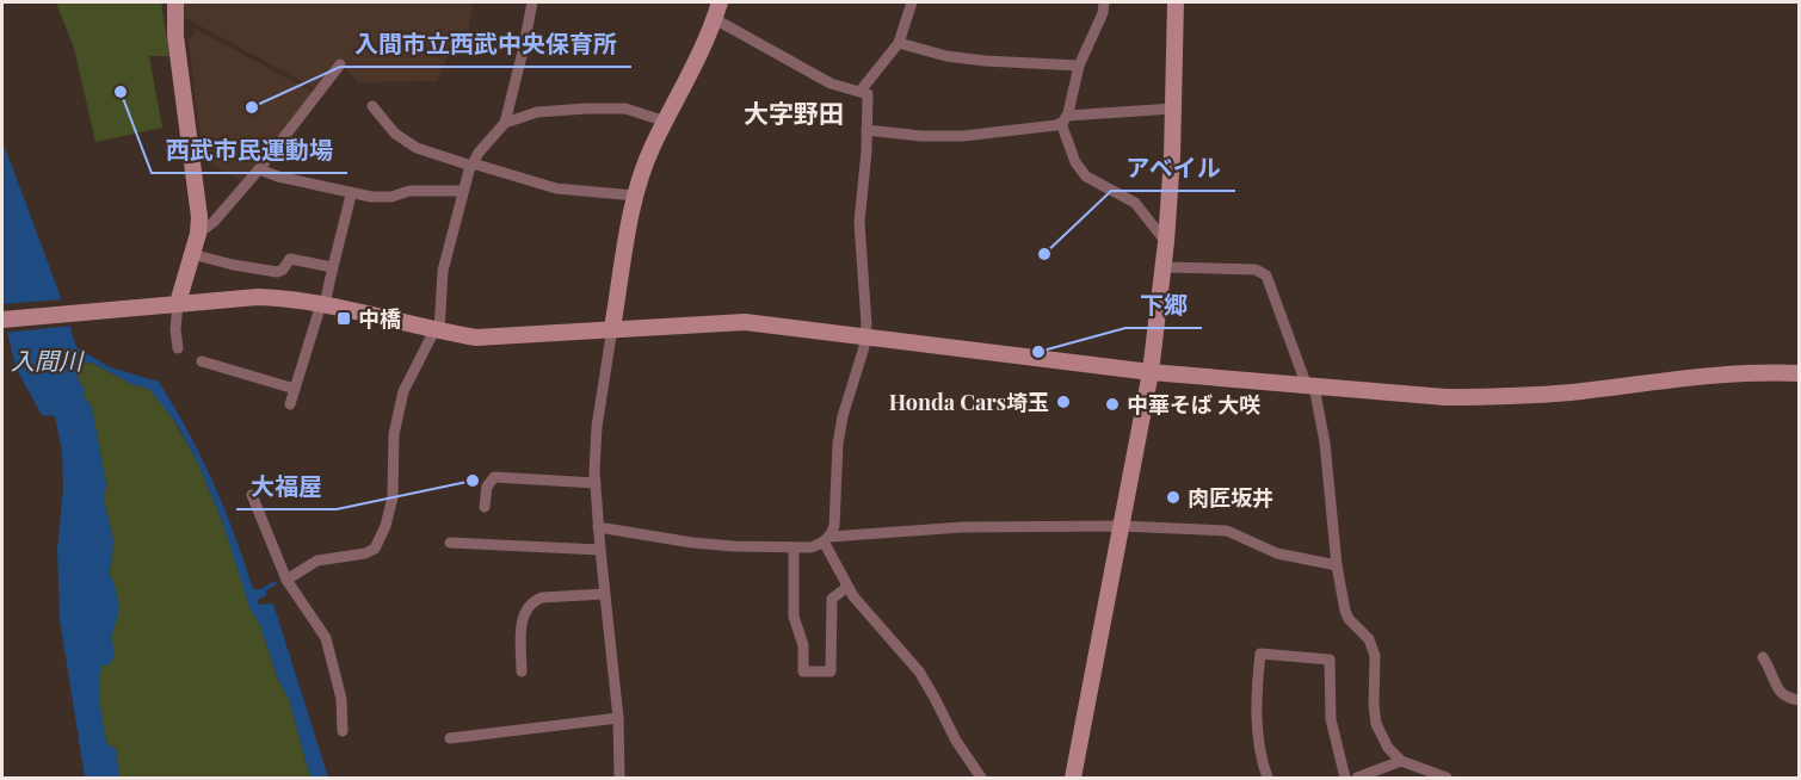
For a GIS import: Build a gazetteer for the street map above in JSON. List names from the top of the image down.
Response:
{
  "districts": ["大字野田"],
  "water": ["入間川"],
  "places": {
    "other": [
      "西武市民運動場",
      "入間市立西武中央保育所",
      "アベイル",
      "下郷",
      "Honda Cars埼玉",
      "中華そば 大咲",
      "大福屋",
      "肉匠坂井"
    ],
    "transit": ["中橋"]
  }
}
